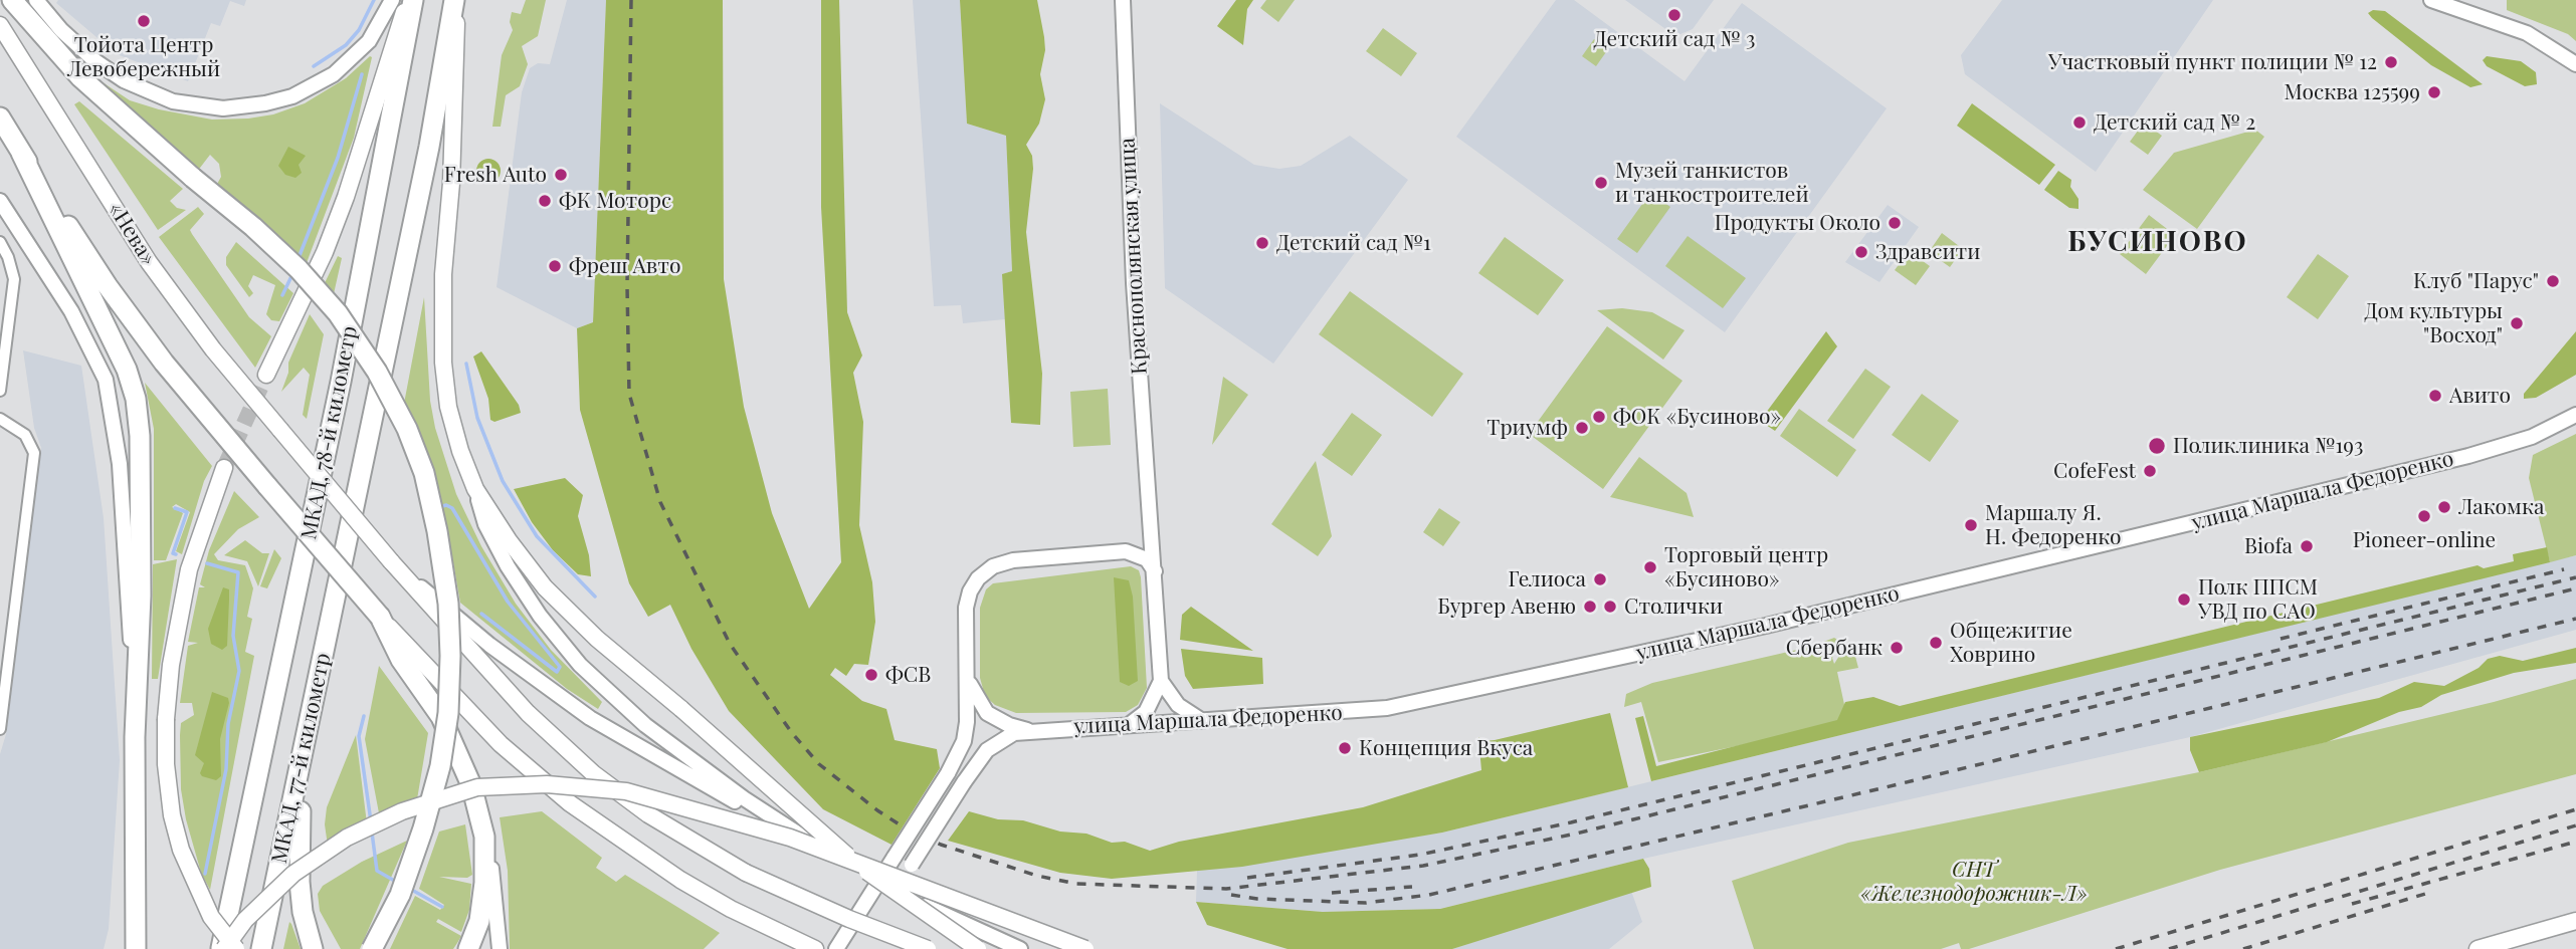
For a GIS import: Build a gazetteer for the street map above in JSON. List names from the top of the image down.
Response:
{
  "streets": {
    "highway": ["МКАД, 78-й километр", "МКАД, 77-й километр"],
    "main road": ["«Нева»"],
    "street": ["Краснополянская улица", "улица Маршала Федоренко"]
  },
  "crossings": [
    ["Краснополянская улица", "улица Маршала Федоренко"],
    ["МКАД, 78-й километр", "МКАД, 77-й километр"]
  ],
  "districts": ["БУСИНОВО"],
  "parks": ["СНТ «Железнодорожник-Л»"],
  "places": [
    "Детский сад № 3",
    "Тойота Центр Левобережный",
    "Участковый пункт полиции № 12",
    "Москва 125599",
    "Детский сад № 2",
    "Fresh Auto",
    "Музей танкистов и танкостроителей",
    "ФК Моторс",
    "Продукты Около",
    "Детский сад №1",
    "Здравсити",
    "Фреш Авто",
    "Клуб \"Парус\"",
    "Дом культуры \"Восход\"",
    "Авито",
    "ФОК «Бусиново»",
    "Триумф",
    "Поликлиника №193",
    "CofeFest",
    "Лакомка",
    "Pioneer-online",
    "Маршалу Я. Н. Федоренко",
    "Biofa",
    "Торговый центр «Бусиново»",
    "Гелиоса",
    "Полк ППСМ УВД по САО",
    "Бургер Авеню",
    "Столички",
    "Общежитие Ховрино",
    "Сбербанк",
    "ФСВ",
    "Концепция Вкуса"
  ]
}
